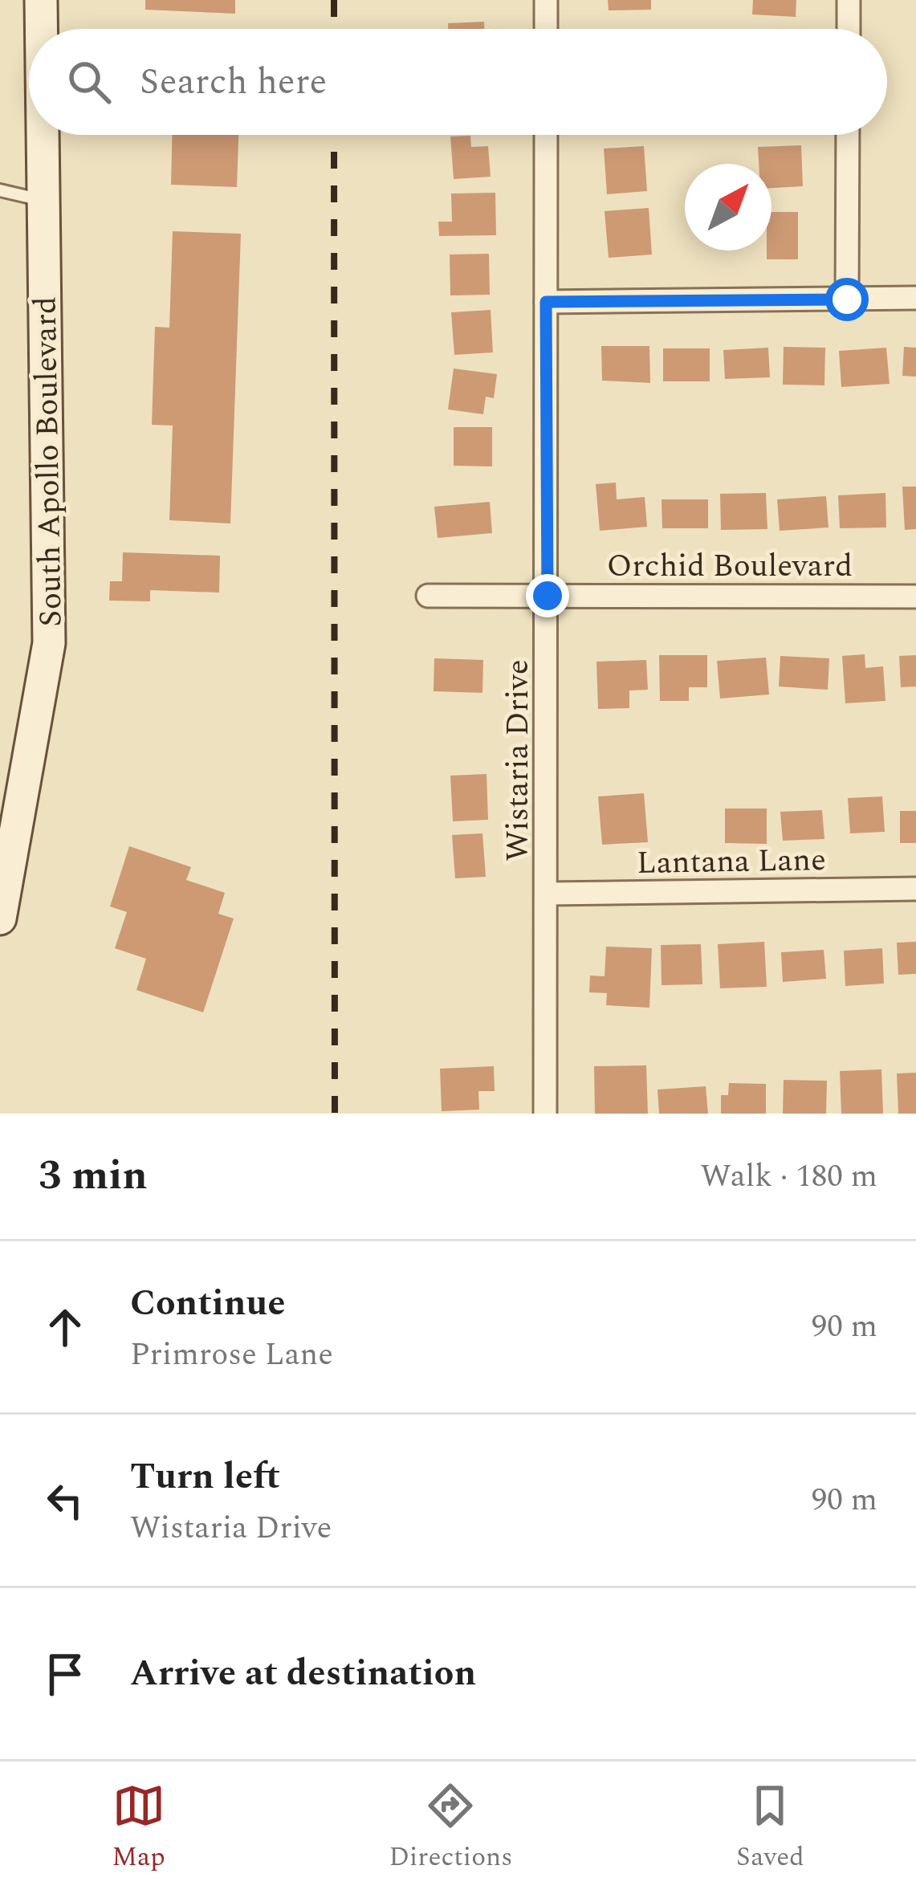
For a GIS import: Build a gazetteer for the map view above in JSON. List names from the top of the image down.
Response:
{
  "streets": {
    "street": [
      "South Apollo Boulevard",
      "Orchid Boulevard",
      "Wistaria Drive",
      "Lantana Lane"
    ]
  },
  "crossings": [
    ["Orchid Boulevard", "Wistaria Drive"],
    ["Wistaria Drive", "Lantana Lane"]
  ],
  "north": "top right",
  "page": {
    "search": "Search here",
    "heading": ["3 min", "Walk · 180 m"],
    "list": [
      ["Continue", "Primrose Lane", "90 m"],
      ["Turn left", "Wistaria Drive", "90 m"],
      "Arrive at destination"
    ],
    "nav": ["Map", "Directions", "Saved"]
  }
}
